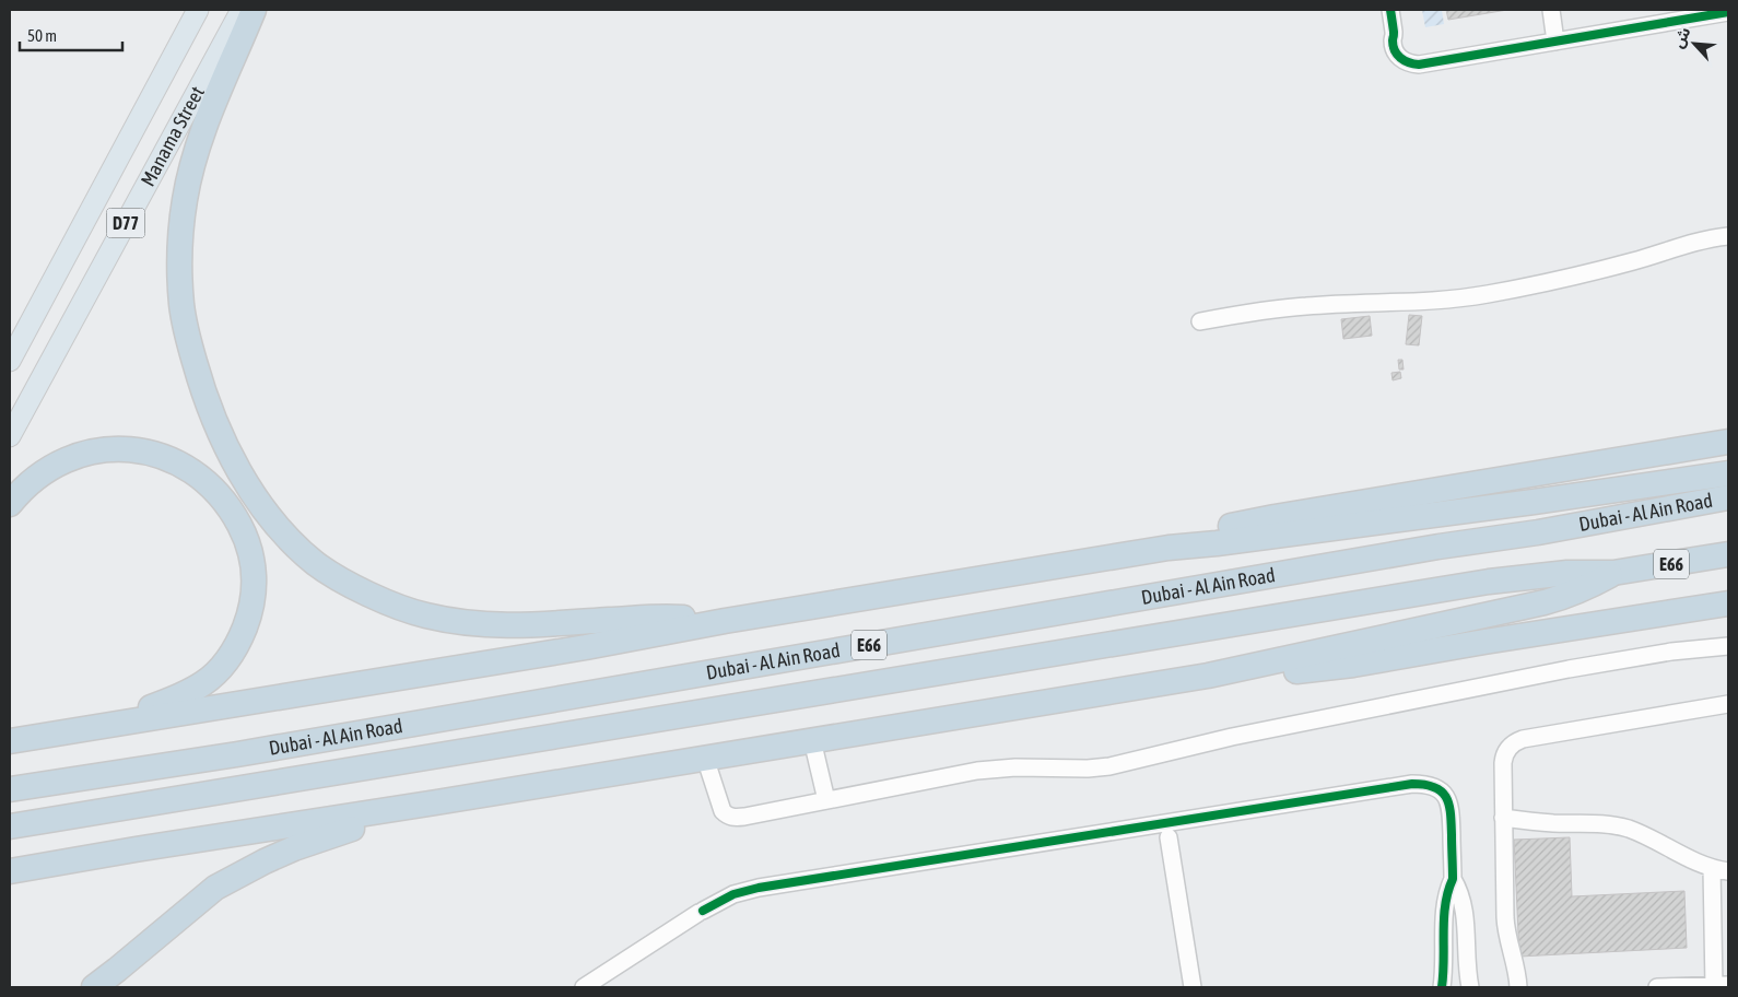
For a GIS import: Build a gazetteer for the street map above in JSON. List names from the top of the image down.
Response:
{
  "streets": {
    "highway": ["Dubai - Al Ain Road", "E66"],
    "main road": ["Manama Street", "D77"]
  },
  "scale_bar": "50 m",
  "north": "top left"
}
